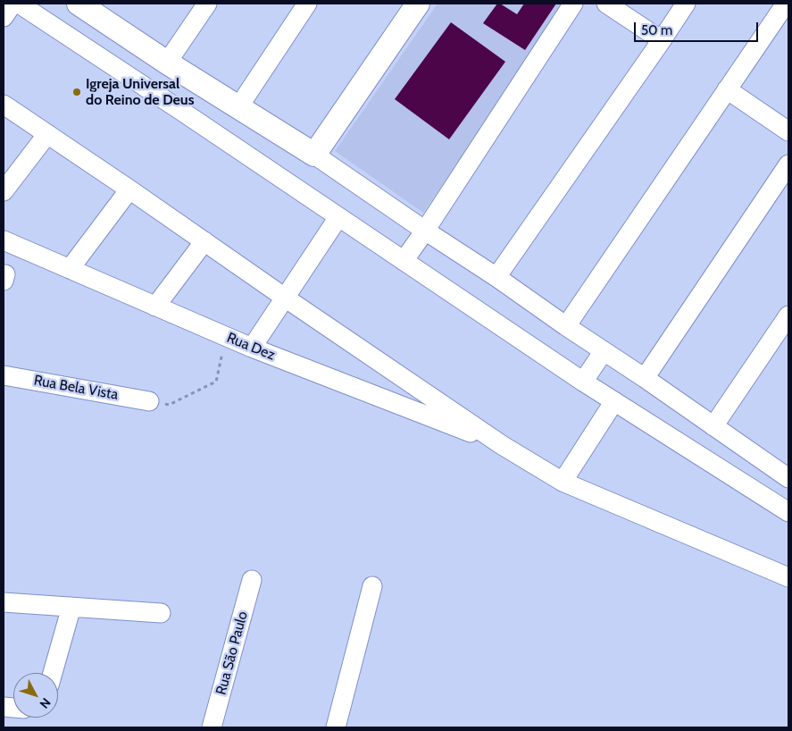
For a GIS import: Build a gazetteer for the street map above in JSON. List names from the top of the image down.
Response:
{
  "streets": {
    "street": ["Rua Dez", "Rua Bela Vista", "Rua São Paulo"]
  },
  "places": ["Igreja Universal do Reino de Deus"],
  "scale_bar": "50 m",
  "north": "bottom right"
}
